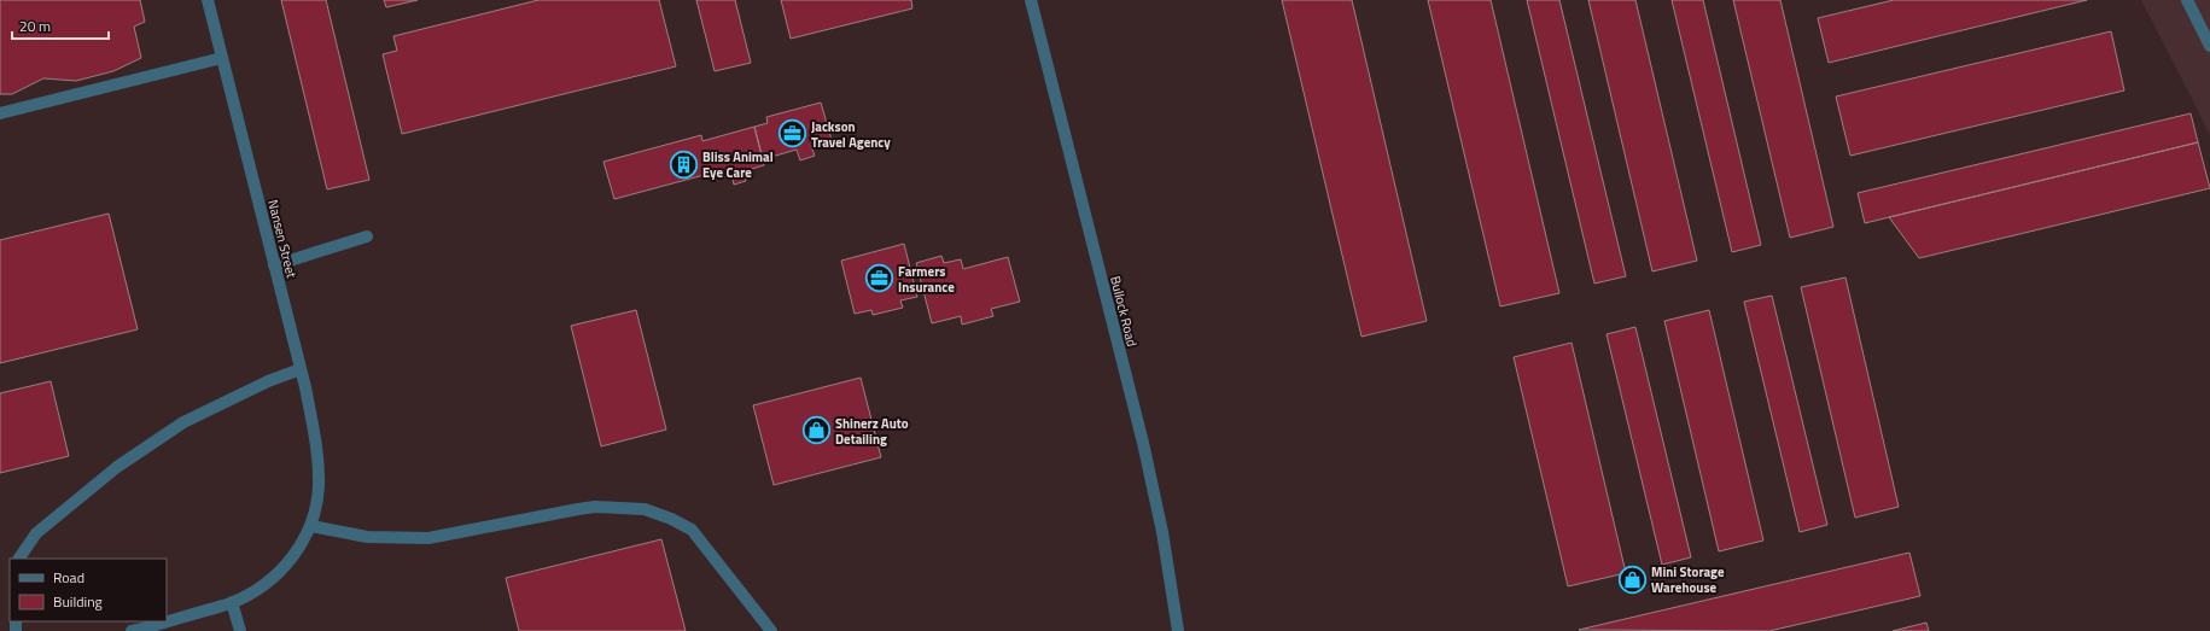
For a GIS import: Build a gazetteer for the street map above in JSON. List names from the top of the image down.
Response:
{
  "streets": {
    "street": ["Nansen Street", "Bullock Road"]
  },
  "places": {
    "office": ["Jackson Travel Agency", "Farmers Insurance"],
    "building": ["Bliss Animal Eye Care"],
    "shop": ["Shinerz Auto Detailing", "Mini Storage Warehouse"]
  },
  "legend": ["Road", "Building"],
  "scale_bar": "20 m"
}
